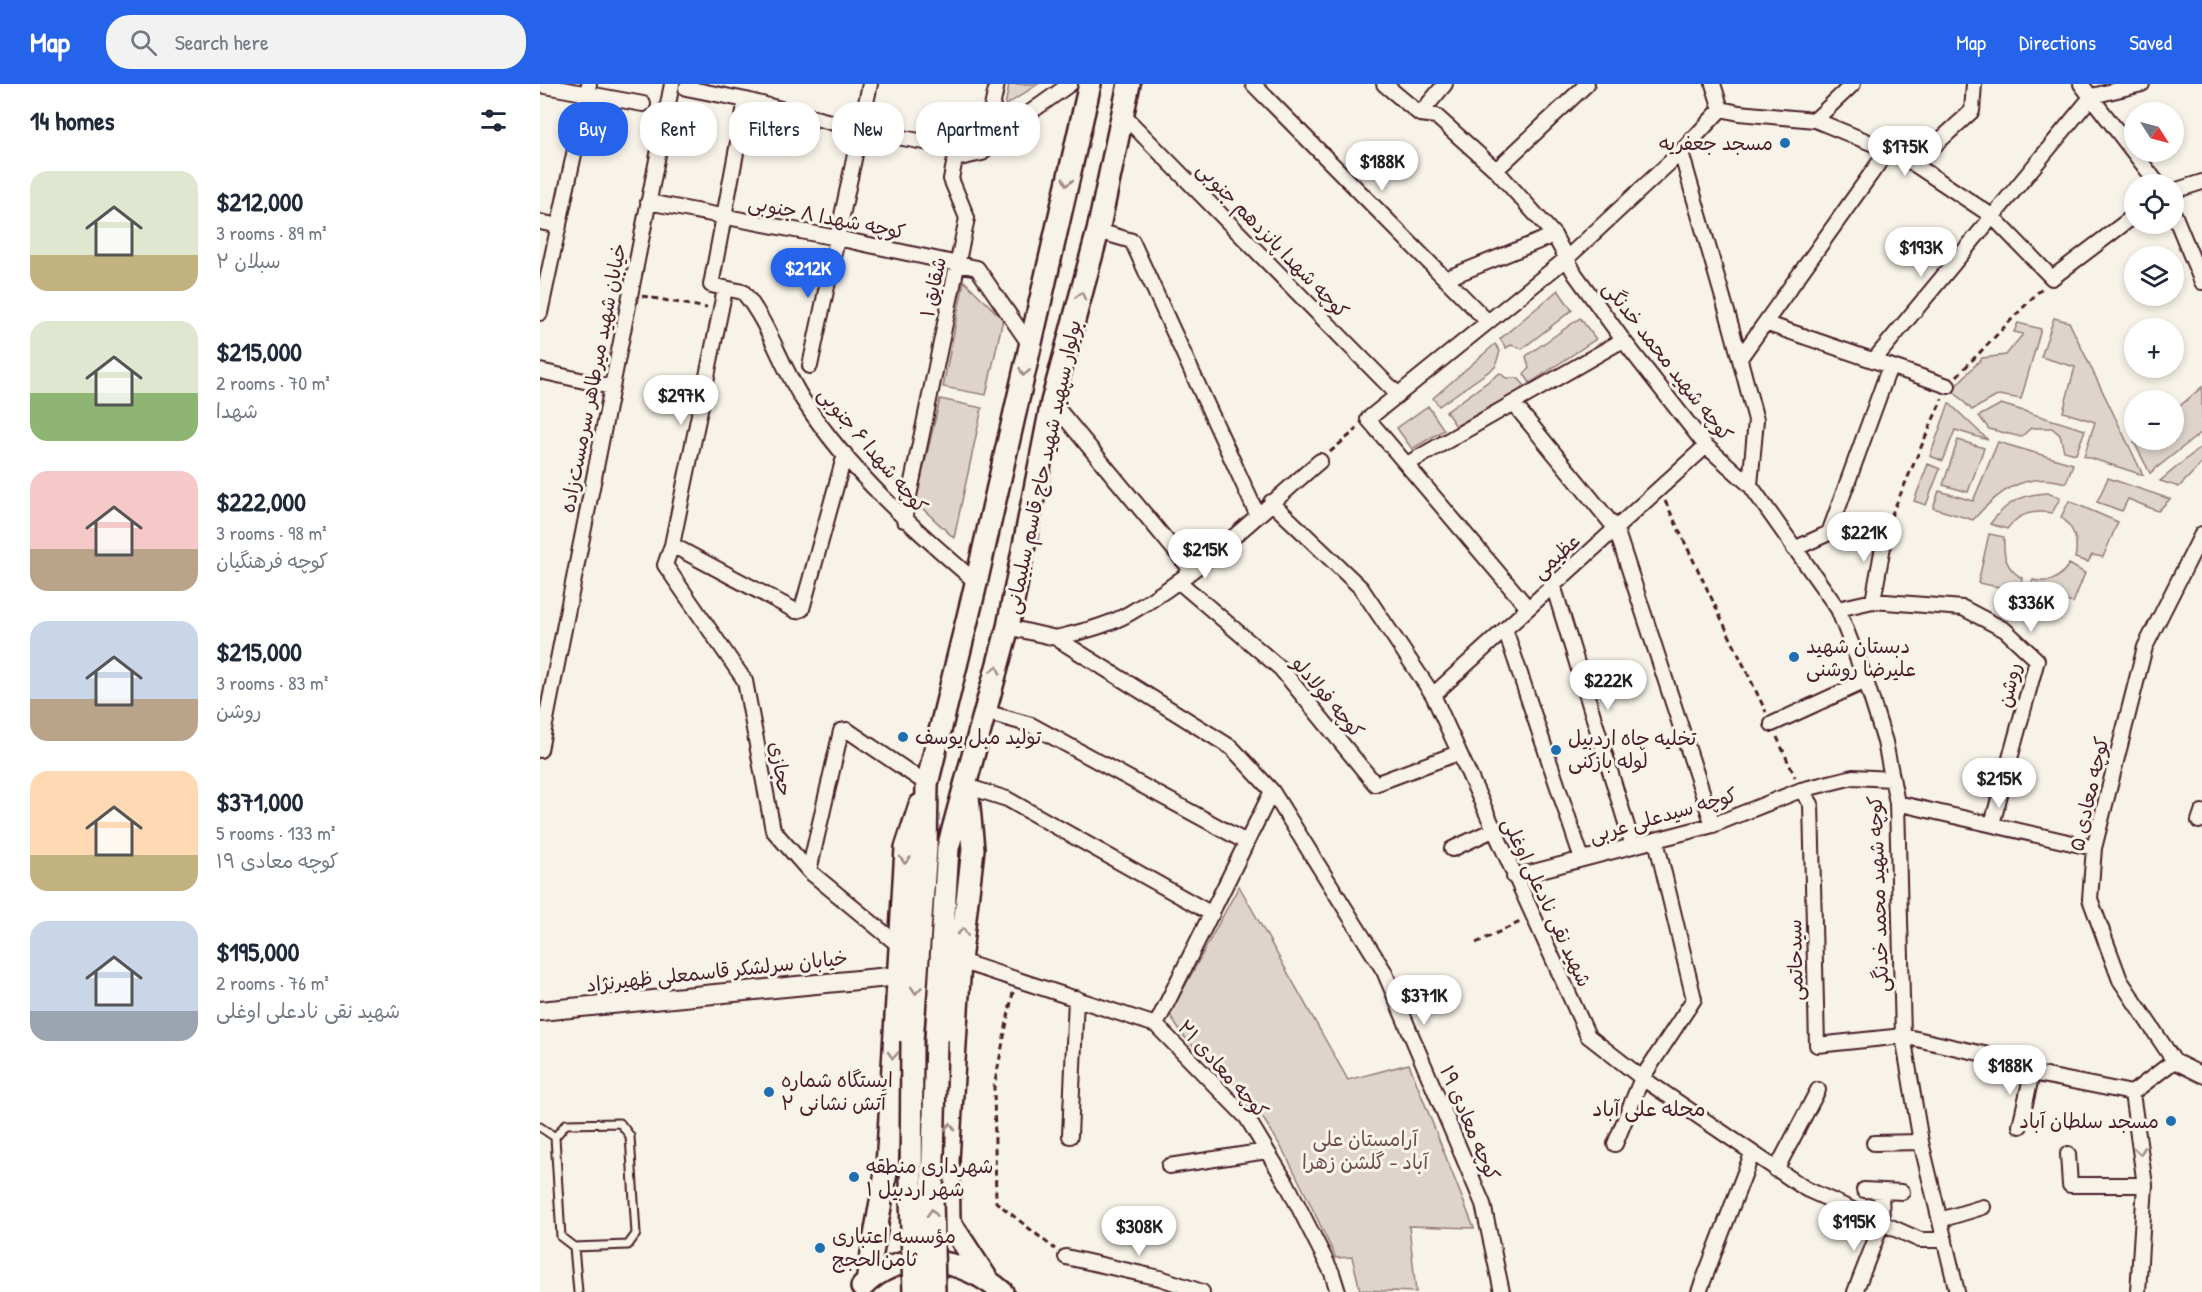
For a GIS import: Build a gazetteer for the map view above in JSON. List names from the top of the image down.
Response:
{
  "streets": {
    "main road": ["بولوار سپهبد شهید حاج قاسم سلیمانی"],
    "street": [
      "کوچه شهدا ۸ جنوبی",
      "کوچه شهدا پانزدهم جنوبی",
      "شقایق ۱",
      "کوچه شهید محمد خدنگی",
      "خیابان شهید میرطاهر سرمست‌زاده",
      "کوچه شهدا ۶ جنوبی",
      "عظیمی",
      "روشن",
      "کوچه فولادلو",
      "حجازی",
      "کوچه معادی ۵",
      "کوچه سیدعلی عربی",
      "شهید نقی نادعلی اوغلی",
      "سیدحاتمی",
      "خیابان سرلشکر قاسمعلی ظهیرنژاد",
      "کوچه معادی ۲۱",
      "کوچه معادی ۱۹"
    ]
  },
  "crossings": [
    ["کوچه شهدا ۸ جنوبی", "شقایق ۱"],
    ["کوچه شهدا ۸ جنوبی", "خیابان شهید میرطاهر سرمست‌زاده"],
    ["کوچه شهدا ۸ جنوبی", "کوچه شهدا ۶ جنوبی"],
    ["کوچه شهدا ۸ جنوبی", "بولوار سپهبد شهید حاج قاسم سلیمانی"],
    ["کوچه شهدا پانزدهم جنوبی", "بولوار سپهبد شهید حاج قاسم سلیمانی"],
    ["شقایق ۱", "کوچه شهدا ۶ جنوبی"],
    ["کوچه شهید محمد خدنگی", "عظیمی"],
    ["کوچه شهید محمد خدنگی", "روشن"],
    ["کوچه شهید محمد خدنگی", "کوچه سیدعلی عربی"],
    ["کوچه شهید محمد خدنگی", "شهید نقی نادعلی اوغلی"],
    ["کوچه شهید محمد خدنگی", "سیدحاتمی"],
    ["کوچه شهدا ۶ جنوبی", "بولوار سپهبد شهید حاج قاسم سلیمانی"],
    ["عظیمی", "شهید نقی نادعلی اوغلی"],
    ["کوچه فولادلو", "شهید نقی نادعلی اوغلی"],
    ["کوچه سیدعلی عربی", "شهید نقی نادعلی اوغلی"],
    ["کوچه سیدعلی عربی", "سیدحاتمی"]
  ],
  "districts": ["محله علی آباد"],
  "parks": ["آرامستان علی آباد - گلشن زهرا"],
  "places": [
    "مسجد جعفریه",
    "دبستان شهید علیرضا روشنی",
    "تولید مبل یوسف",
    "تخلیه چاه اردبیل لوله بازکنی",
    "ایستگاه شماره ۲ آتش نشانی",
    "مسجد سلطان آباد",
    "شهرداری منطقه ۱ شهر اردبیل",
    "مؤسسه اعتباری ثامن‌الحجج"
  ],
  "north": "bottom right",
  "page": {
    "header": "Map",
    "search": "Search here",
    "nav": ["Map", "Directions", "Saved"],
    "heading": "14 homes",
    "map_buttons": ["+", "−"],
    "chip": [
      "Buy",
      "Rent",
      "Filters",
      "New",
      "Apartment"
    ],
    "price": [
      "$175K",
      "$188K",
      "$193K",
      "$212K",
      "$297K",
      "$221K",
      "$215K",
      "$336K",
      "$222K",
      "$215K",
      "$371K",
      "$188K",
      "$195K",
      "$308K"
    ],
    "list": [
      {
        "name": "$212,000",
        "note": "3 rooms · 89 m² · سبلان ۲"
      },
      {
        "name": "$215,000",
        "note": "2 rooms · 70 m² · شهدا"
      },
      {
        "name": "$222,000",
        "note": "3 rooms · 98 m² · کوچه فرهنگیان"
      },
      {
        "name": "$215,000",
        "note": "3 rooms · 83 m² · روشن"
      },
      {
        "name": "$371,000",
        "note": "5 rooms · 133 m² · کوچه معادی ۱۹"
      },
      {
        "name": "$195,000",
        "note": "2 rooms · 76 m² · شهید نقی نادعلی اوغلی"
      }
    ]
  }
}
